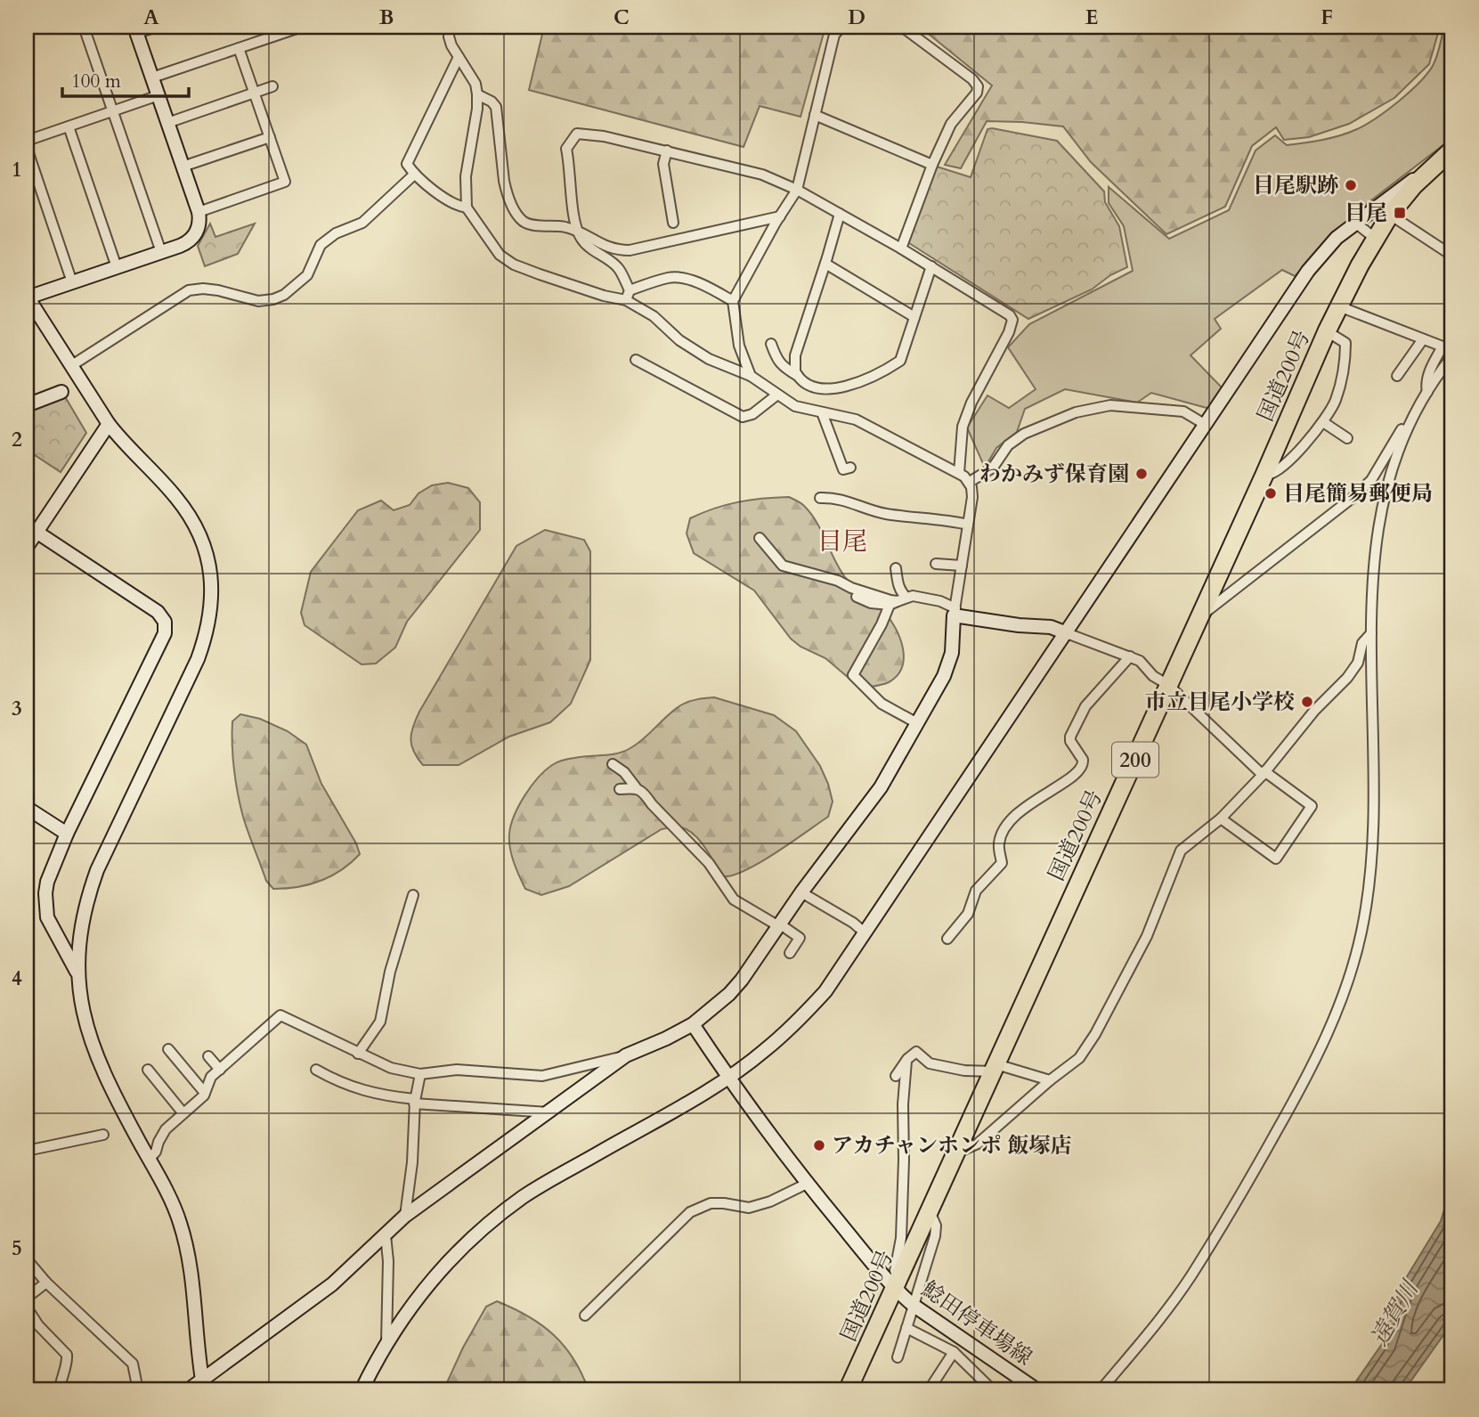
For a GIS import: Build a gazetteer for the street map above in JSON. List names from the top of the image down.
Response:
{
  "streets": {
    "highway": ["国道200号", "200"],
    "street": ["鯰田停車場線"]
  },
  "crossings": [
    ["国道200号", "鯰田停車場線"]
  ],
  "districts": ["目尾"],
  "water": ["遠賀川"],
  "places": {
    "other": [
      "目尾駅跡",
      "わかみず保育園",
      "目尾簡易郵便局",
      "市立目尾小学校",
      "アカチャンホンポ 飯塚店"
    ],
    "transit": ["目尾"]
  },
  "scale_bar": "100 m",
  "grid": {
    "columns": [
      "A",
      "B",
      "C",
      "D",
      "E",
      "F"
    ],
    "rows": [
      "1",
      "2",
      "3",
      "4",
      "5"
    ]
  }
}
